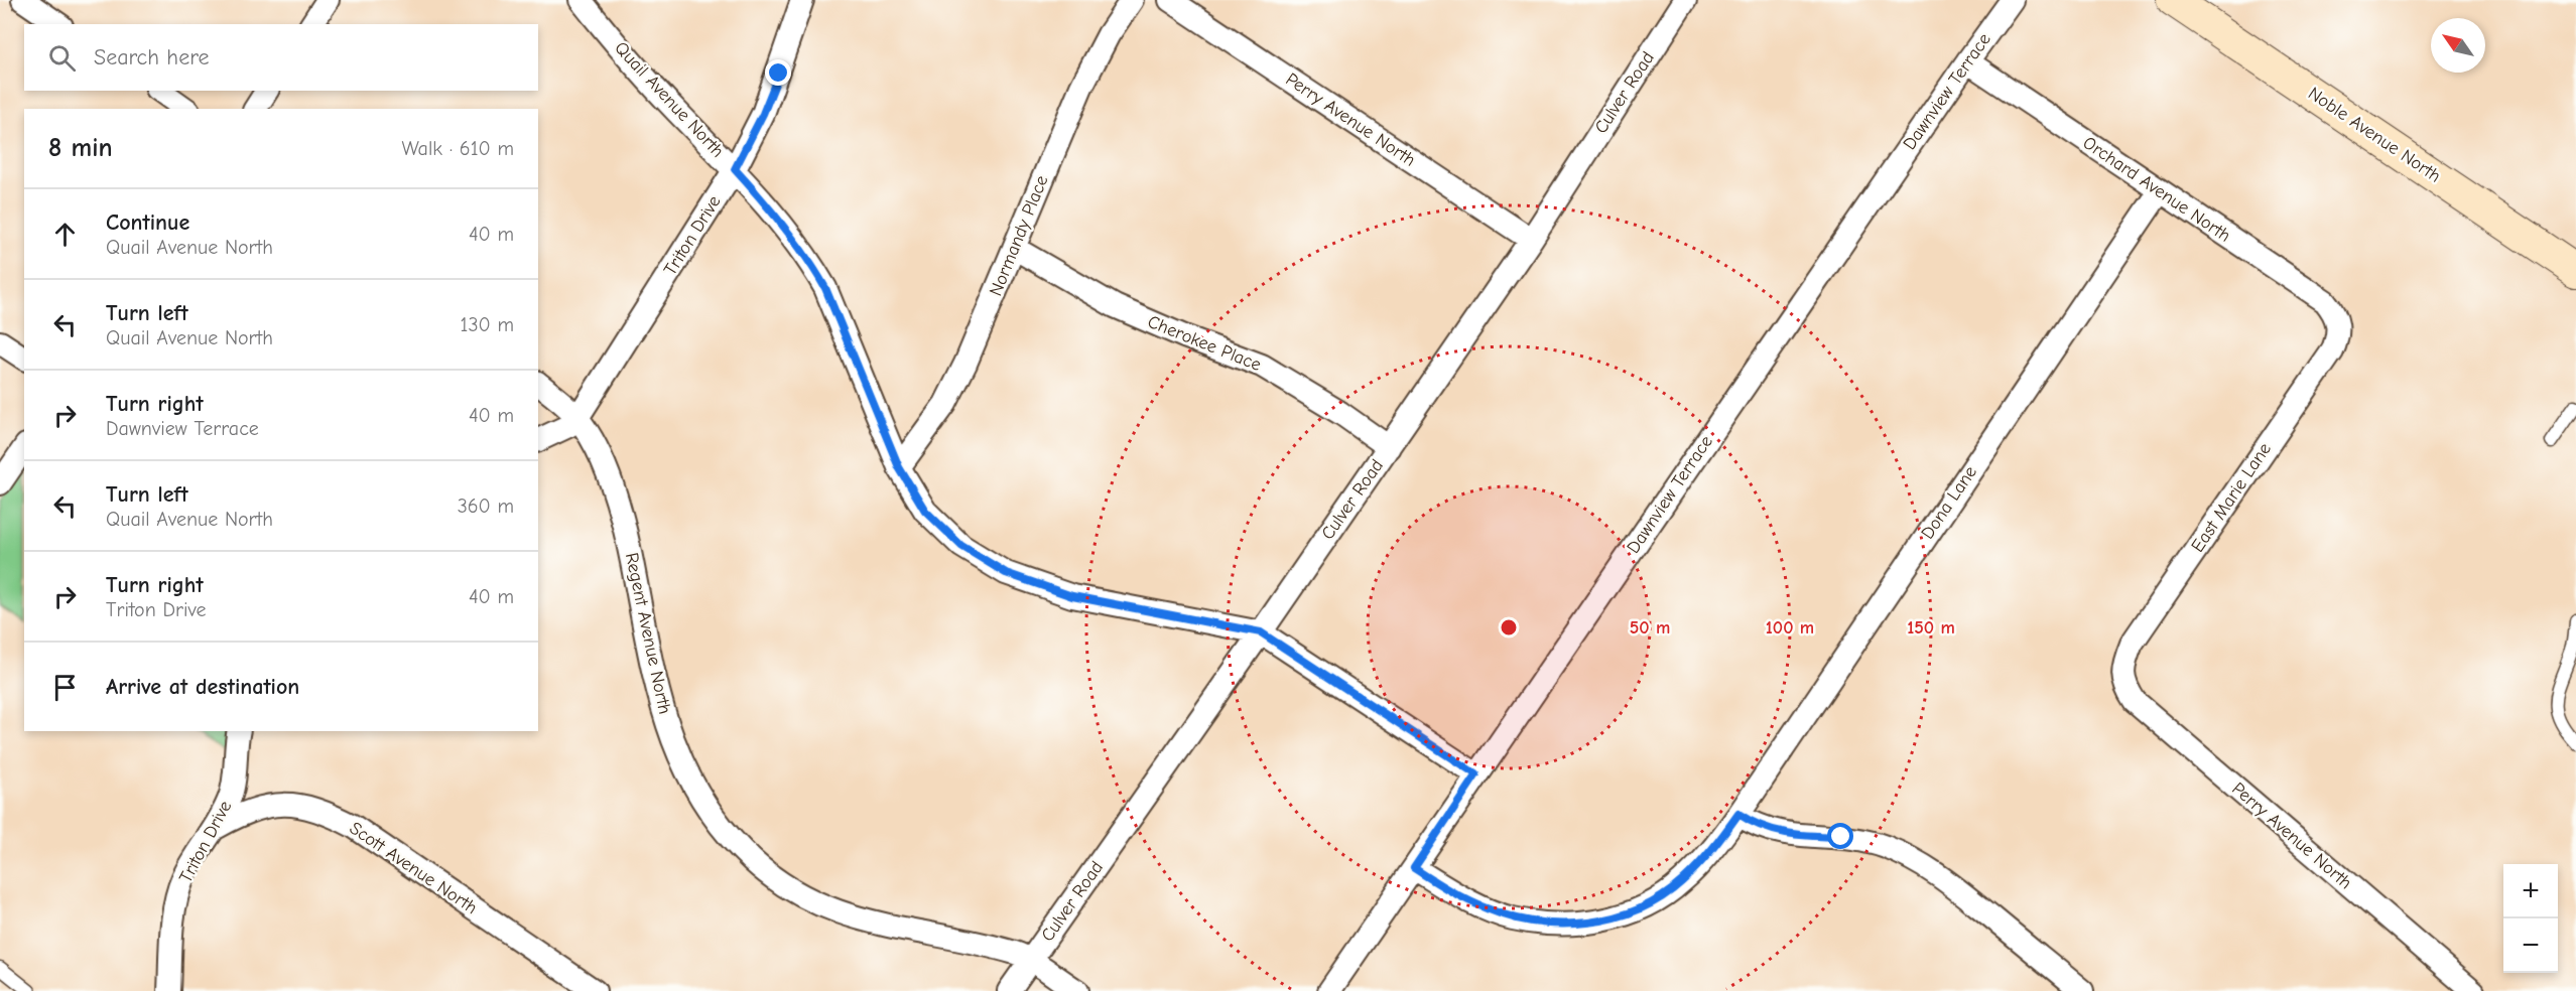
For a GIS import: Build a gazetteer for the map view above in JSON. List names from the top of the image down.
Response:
{
  "streets": {
    "street": [
      "Dawnview Terrace",
      "Culver Road",
      "Quail Avenue North",
      "Perry Avenue North",
      "Noble Avenue North",
      "Orchard Avenue North",
      "Triton Drive",
      "Normandy Place",
      "Cherokee Place",
      "East Marie Lane",
      "Dona Lane",
      "Regent Avenue North",
      "Scott Avenue North"
    ]
  },
  "crossings": [
    ["Dawnview Terrace", "Quail Avenue North"],
    ["Dawnview Terrace", "Orchard Avenue North"],
    ["Culver Road", "Quail Avenue North"],
    ["Culver Road", "Perry Avenue North"],
    ["Culver Road", "Cherokee Place"],
    ["Culver Road", "Regent Avenue North"],
    ["Quail Avenue North", "Triton Drive"],
    ["Quail Avenue North", "Normandy Place"],
    ["Perry Avenue North", "East Marie Lane"],
    ["Orchard Avenue North", "East Marie Lane"],
    ["Orchard Avenue North", "Dona Lane"],
    ["Triton Drive", "Regent Avenue North"],
    ["Triton Drive", "Scott Avenue North"],
    ["Normandy Place", "Cherokee Place"]
  ],
  "north": "top left",
  "page": {
    "search": "Search here",
    "heading": ["8 min", "Walk · 610 m"],
    "list": [
      ["Continue", "Quail Avenue North", "40 m"],
      ["Turn left", "Quail Avenue North", "130 m"],
      ["Turn right", "Dawnview Terrace", "40 m"],
      ["Turn left", "Quail Avenue North", "360 m"],
      ["Turn right", "Triton Drive", "40 m"],
      "Arrive at destination"
    ],
    "map_buttons": ["+", "−"]
  },
  "rings": ["50 m", "100 m", "150 m"]
}
